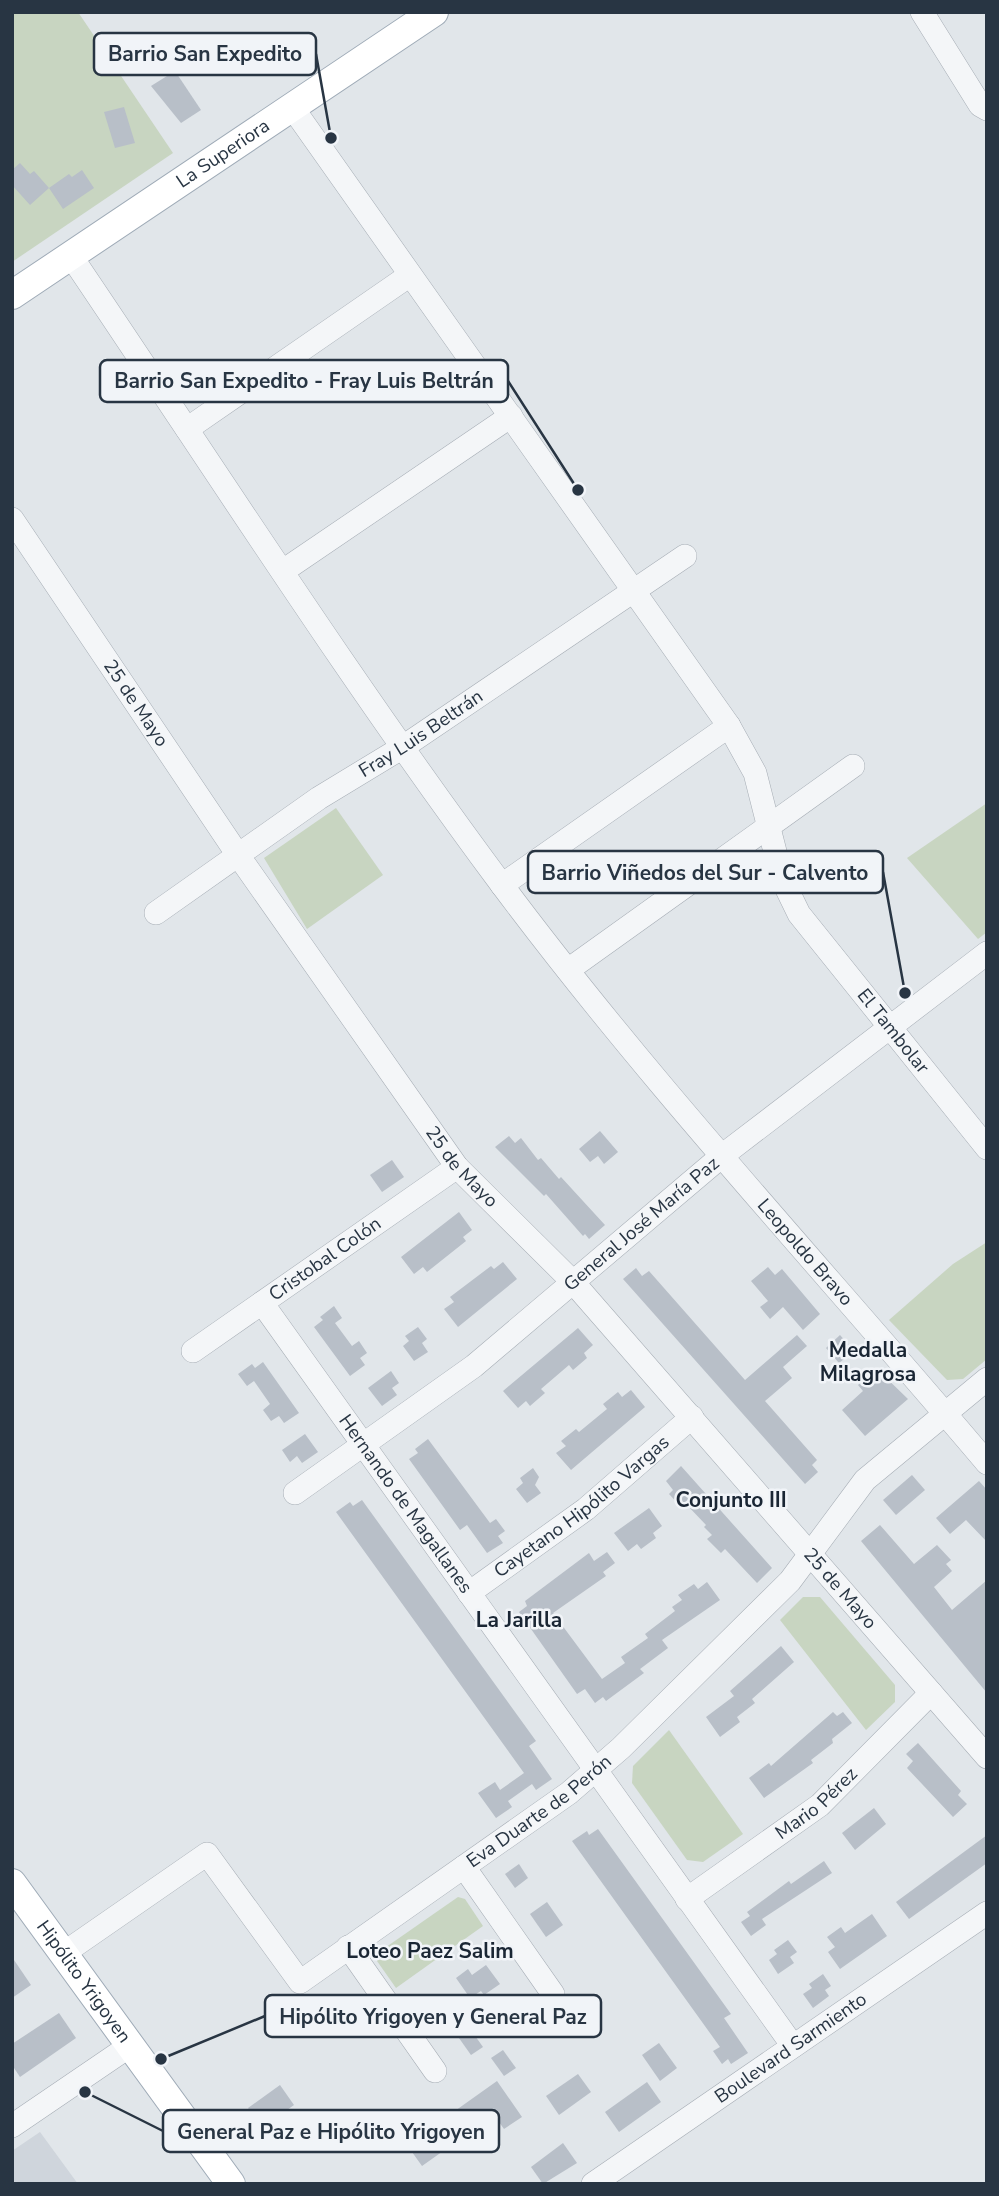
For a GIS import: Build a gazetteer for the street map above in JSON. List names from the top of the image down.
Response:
{
  "streets": {
    "main road": ["La Superiora", "Hipólito Yrigoyen"],
    "street": [
      "25 de Mayo",
      "Fray Luis Beltrán",
      "El Tambolar",
      "General José María Paz",
      "Leopoldo Bravo",
      "Cristobal Colón",
      "Hernando de Magallanes",
      "Cayetano Hipólito Vargas",
      "Mario Pérez",
      "Eva Duarte de Perón",
      "Boulevard Sarmiento"
    ]
  },
  "crossings": [
    ["La Superiora", "El Tambolar"],
    ["La Superiora", "Leopoldo Bravo"],
    ["25 de Mayo", "Fray Luis Beltrán"],
    ["25 de Mayo", "General José María Paz"],
    ["25 de Mayo", "Cristobal Colón"],
    ["25 de Mayo", "Cayetano Hipólito Vargas"],
    ["25 de Mayo", "Mario Pérez"],
    ["25 de Mayo", "Eva Duarte de Perón"],
    ["Fray Luis Beltrán", "El Tambolar"],
    ["Fray Luis Beltrán", "Leopoldo Bravo"],
    ["El Tambolar", "General José María Paz"],
    ["General José María Paz", "Leopoldo Bravo"],
    ["General José María Paz", "Hernando de Magallanes"],
    ["Leopoldo Bravo", "Eva Duarte de Perón"],
    ["Cristobal Colón", "Hernando de Magallanes"],
    ["Hernando de Magallanes", "Cayetano Hipólito Vargas"],
    ["Hernando de Magallanes", "Mario Pérez"],
    ["Hernando de Magallanes", "Eva Duarte de Perón"],
    ["Hernando de Magallanes", "Boulevard Sarmiento"],
    ["Eva Duarte de Perón", "Hipólito Yrigoyen"]
  ],
  "districts": [
    "Medalla Milagrosa",
    "Conjunto III",
    "La Jarilla",
    "Loteo Paez Salim"
  ],
  "places": [
    "Barrio San Expedito",
    "Barrio San Expedito - Fray Luis Beltrán",
    "Barrio Viñedos del Sur - Calvento",
    "Hipólito Yrigoyen y General Paz",
    "General Paz e Hipólito Yrigoyen"
  ]
}
